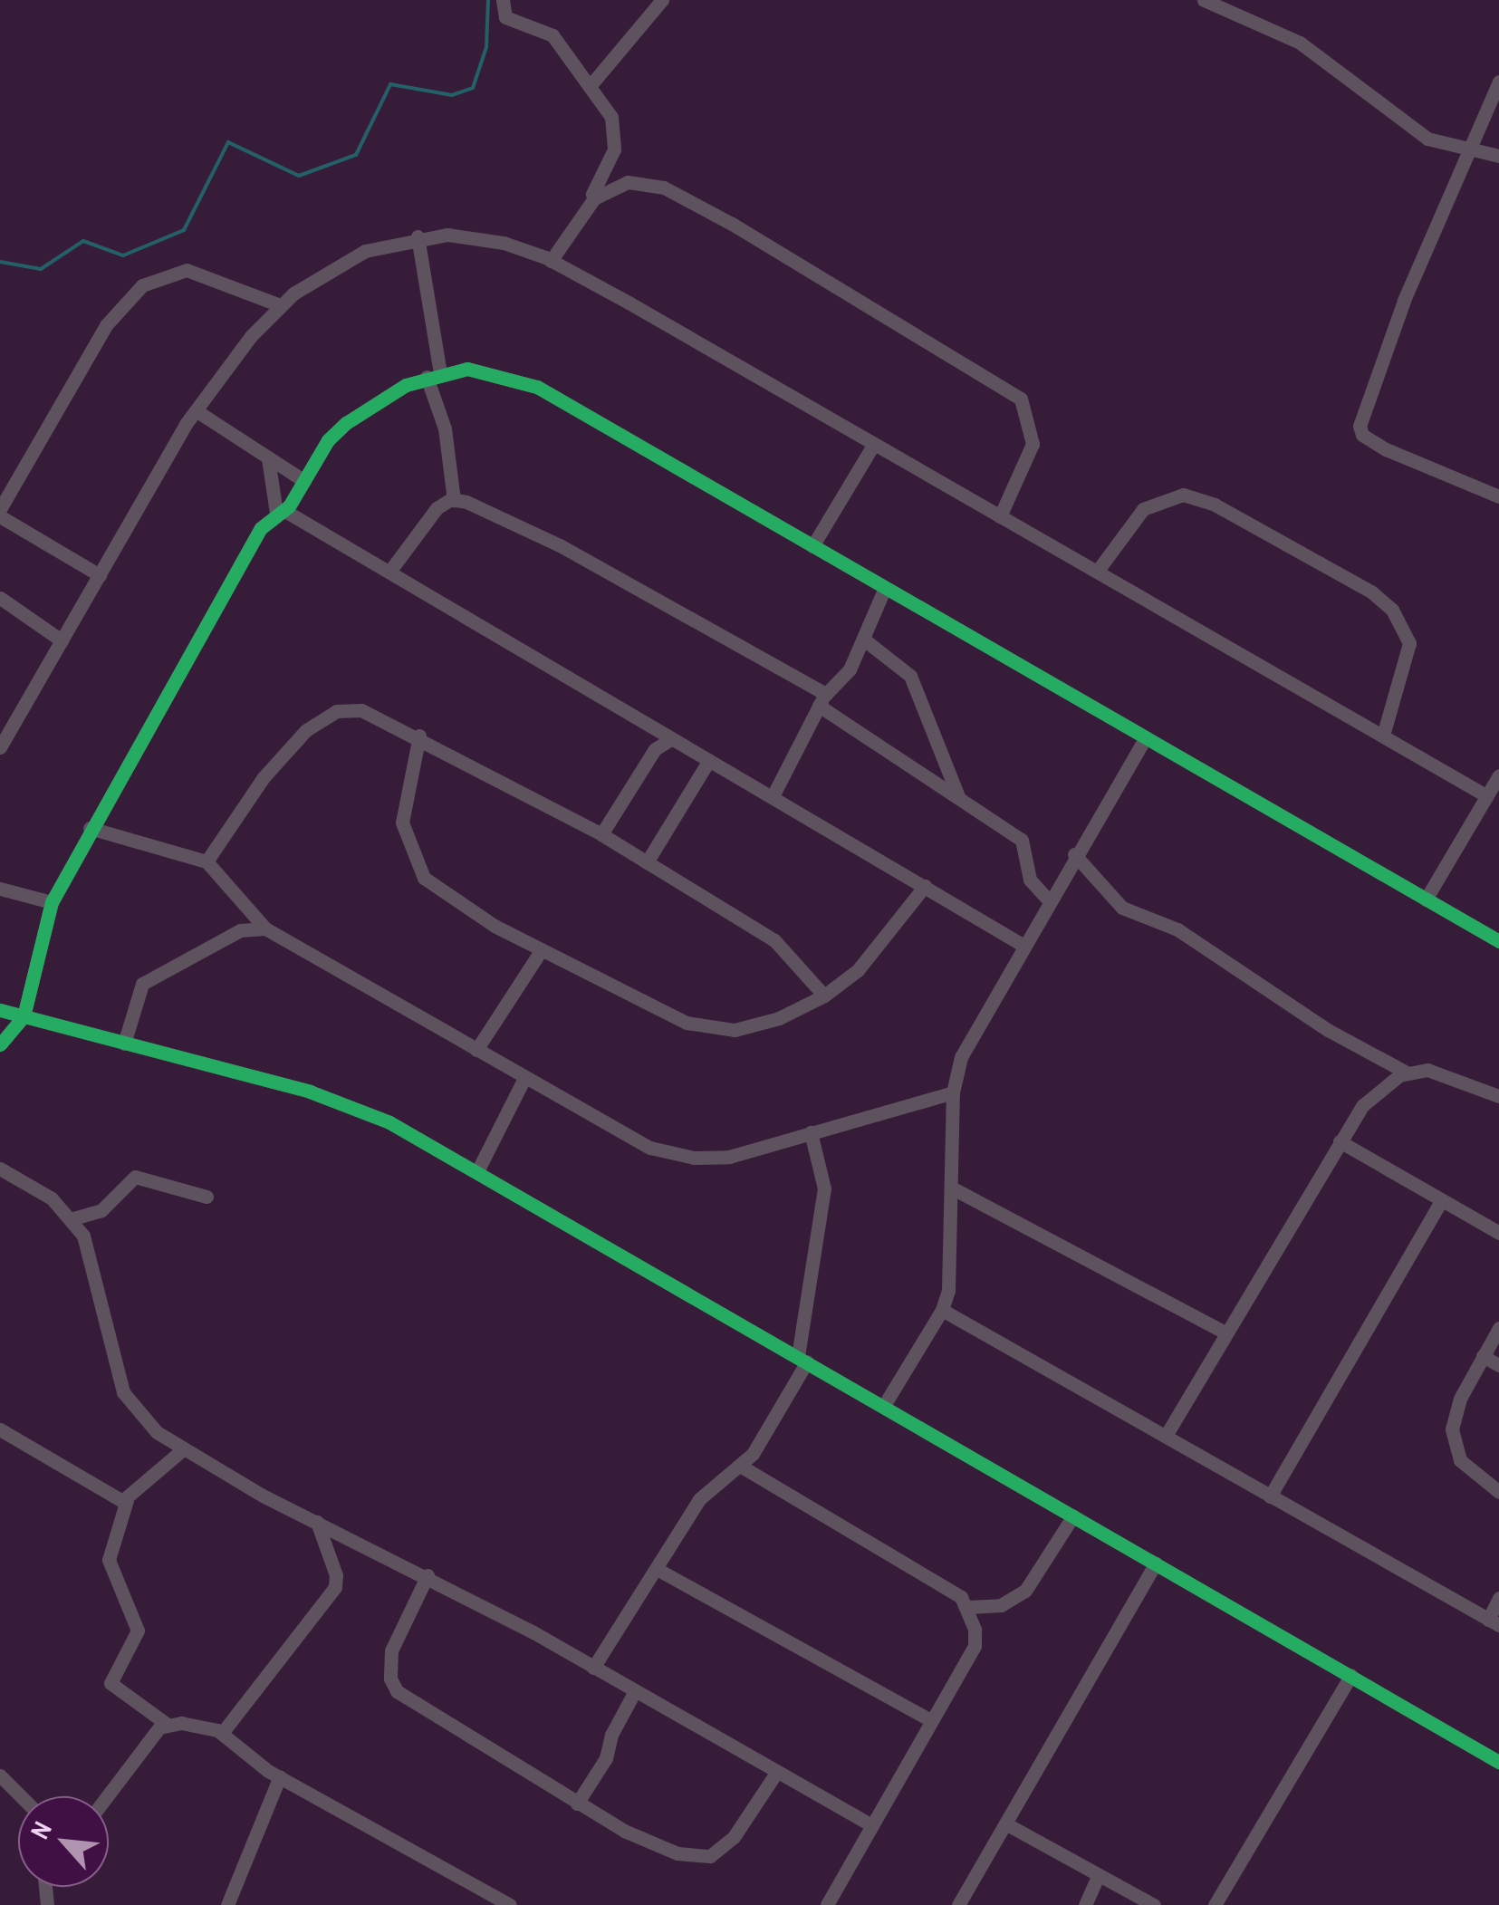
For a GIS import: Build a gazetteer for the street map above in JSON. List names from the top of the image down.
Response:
{
  "north": "top left"
}
